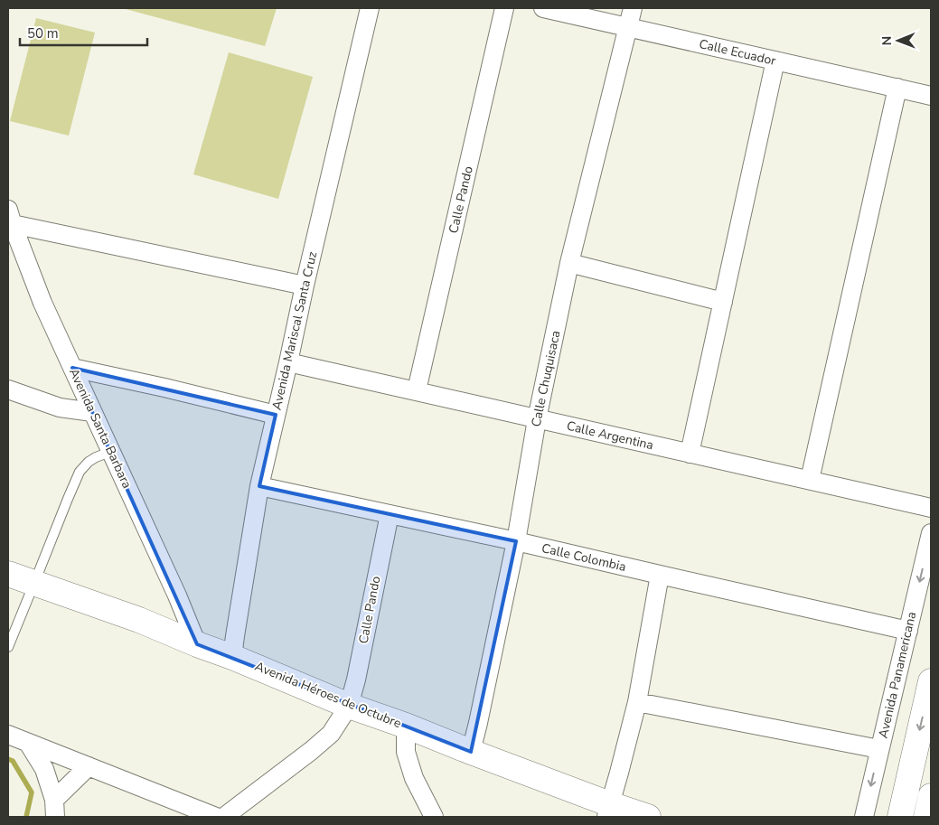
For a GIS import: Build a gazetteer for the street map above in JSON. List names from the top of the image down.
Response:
{
  "streets": {
    "main road": ["Avenida Héroes de Octubre"],
    "street": [
      "Calle Ecuador",
      "Calle Pando",
      "Avenida Mariscal Santa Cruz",
      "Calle Chuquisaca",
      "Avenida Santa Barbara",
      "Calle Argentina",
      "Calle Colombia",
      "Avenida Panamericana"
    ]
  },
  "crossings": [
    ["Calle Ecuador", "Calle Chuquisaca"],
    ["Calle Pando", "Calle Argentina"],
    ["Calle Pando", "Calle Colombia"],
    ["Calle Pando", "Avenida Héroes de Octubre"],
    ["Avenida Mariscal Santa Cruz", "Calle Argentina"],
    ["Avenida Mariscal Santa Cruz", "Calle Colombia"],
    ["Avenida Mariscal Santa Cruz", "Avenida Héroes de Octubre"],
    ["Calle Chuquisaca", "Calle Argentina"],
    ["Calle Chuquisaca", "Calle Colombia"],
    ["Calle Chuquisaca", "Avenida Héroes de Octubre"],
    ["Avenida Santa Barbara", "Avenida Héroes de Octubre"],
    ["Calle Colombia", "Avenida Panamericana"]
  ],
  "one_way": ["Avenida Panamericana"],
  "scale_bar": "50 m",
  "north": "left"
}
